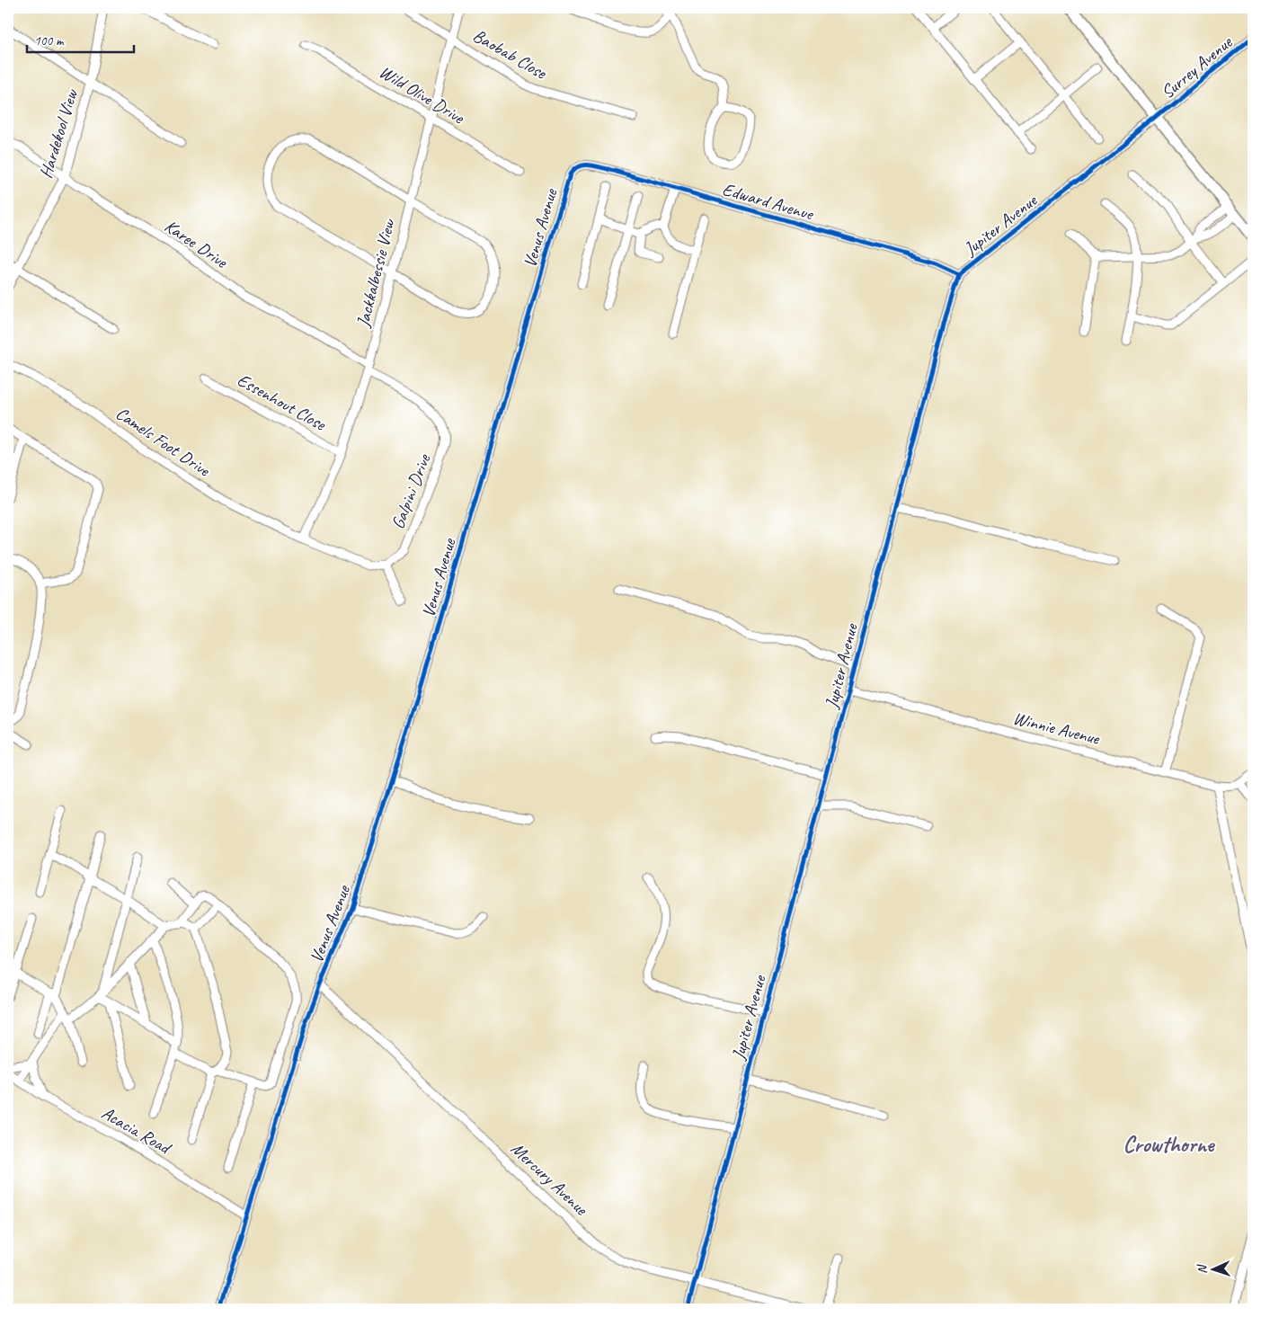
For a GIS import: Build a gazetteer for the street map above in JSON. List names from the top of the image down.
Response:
{
  "streets": {
    "street": [
      "Baobab Close",
      "Surrey Avenue",
      "Wild Olive Drive",
      "Hardekool View",
      "Edward Avenue",
      "Jupiter Avenue",
      "Venus Avenue",
      "Karee Drive",
      "Jackkalbessie View",
      "Essenhout Close",
      "Camels Foot Drive",
      "Galpini Drive",
      "Winnie Avenue",
      "Acacia Road",
      "Mercury Avenue"
    ]
  },
  "crossings": [
    ["Baobab Close", "Jackkalbessie View"],
    ["Surrey Avenue", "Jupiter Avenue"],
    ["Wild Olive Drive", "Jackkalbessie View"],
    ["Hardekool View", "Karee Drive"],
    ["Edward Avenue", "Jupiter Avenue"],
    ["Edward Avenue", "Venus Avenue"],
    ["Jupiter Avenue", "Winnie Avenue"],
    ["Jupiter Avenue", "Mercury Avenue"],
    ["Venus Avenue", "Acacia Road"],
    ["Venus Avenue", "Mercury Avenue"],
    ["Karee Drive", "Jackkalbessie View"],
    ["Karee Drive", "Galpini Drive"],
    ["Jackkalbessie View", "Essenhout Close"],
    ["Jackkalbessie View", "Camels Foot Drive"],
    ["Jackkalbessie View", "Galpini Drive"]
  ],
  "districts": ["Crowthorne"],
  "scale_bar": "100 m",
  "north": "left"
}
